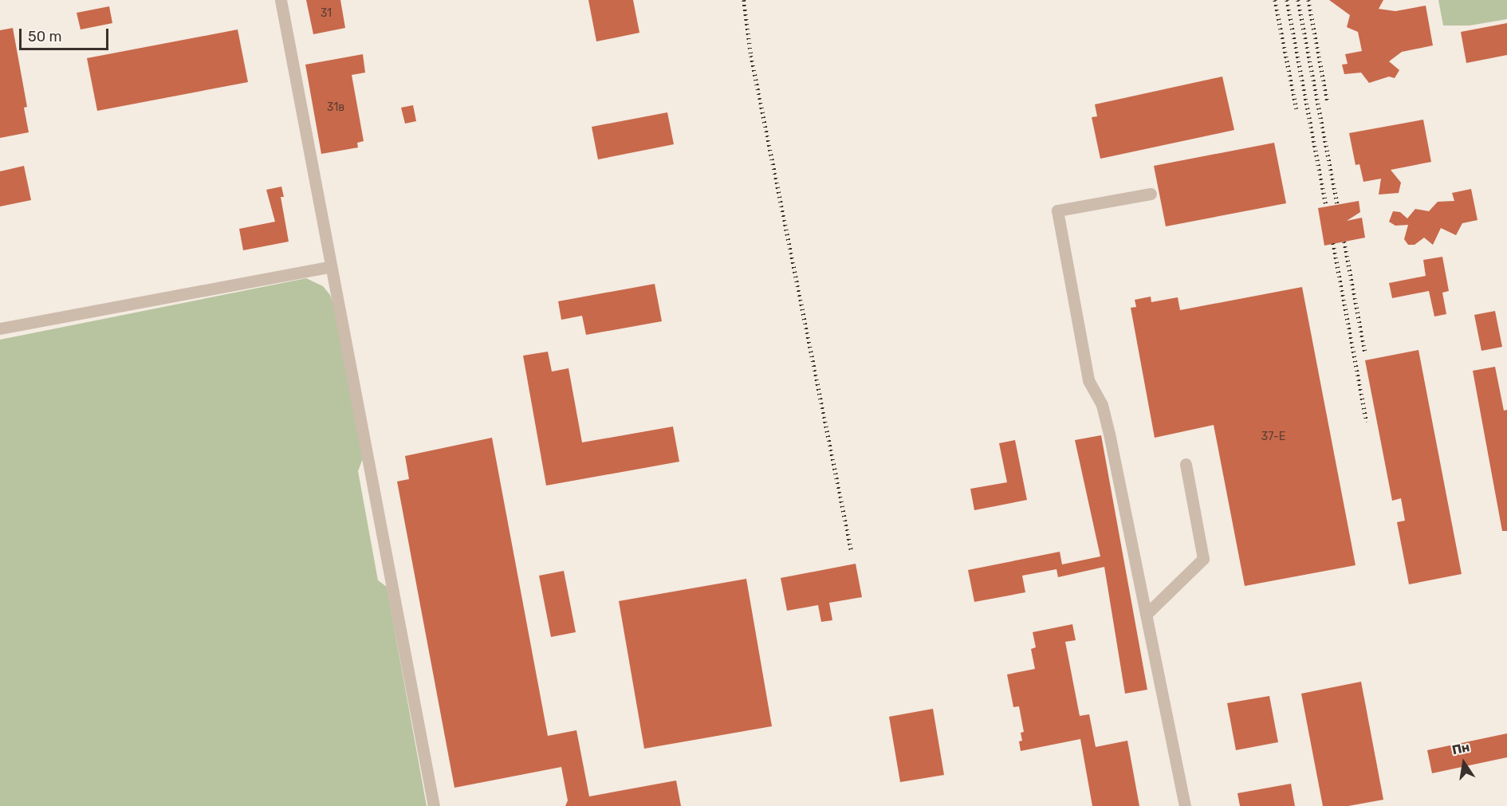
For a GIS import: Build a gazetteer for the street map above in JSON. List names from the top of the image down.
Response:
{
  "house_numbers": ["31", "31в", "37-Е"],
  "scale_bar": "50 m",
  "north": "top"
}
